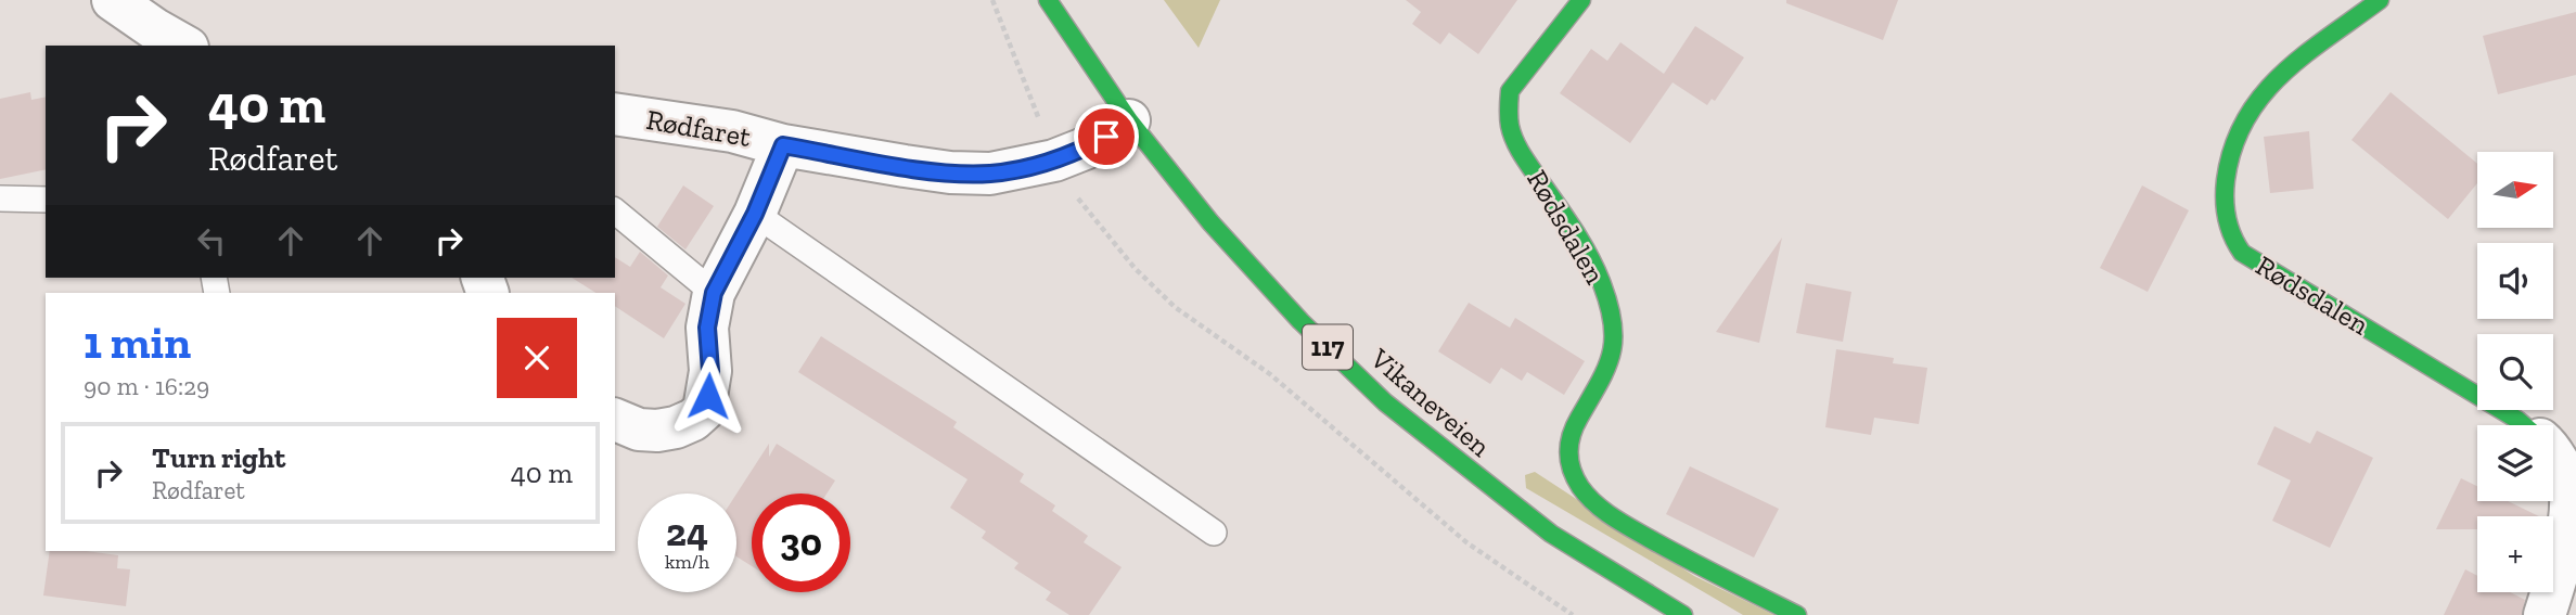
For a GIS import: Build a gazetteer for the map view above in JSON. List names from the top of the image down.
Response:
{
  "streets": {
    "street": [
      "Rødfaret",
      "Rødsdalen",
      "117",
      "Vikaneveien"
    ]
  },
  "crossings": [
    ["Rødfaret", "Vikaneveien"]
  ],
  "north": "right",
  "page": {
    "turn": ["40 m", "Rødfaret"],
    "map_buttons": "+",
    "heading": ["1 min", "90 m · 16:29"],
    "list": [
      {
        "name": "Turn right",
        "note": "Rødfaret",
        "value": "40 m"
      }
    ],
    "speed": "24 km/h",
    "limit": "30"
  }
}
